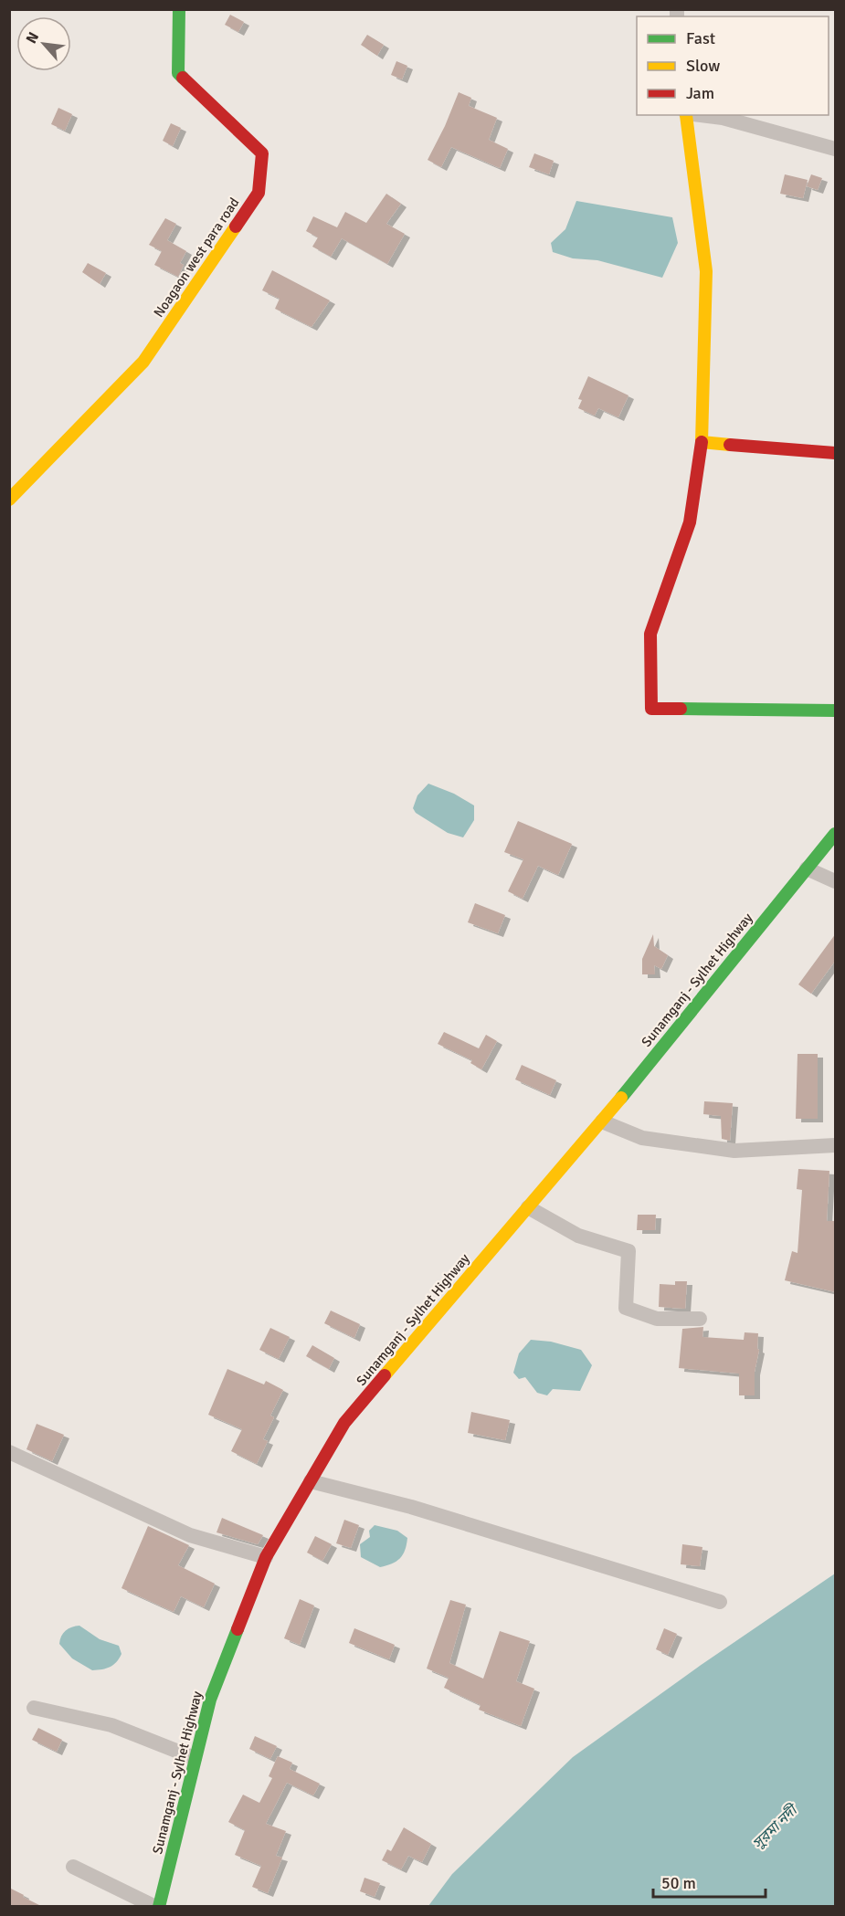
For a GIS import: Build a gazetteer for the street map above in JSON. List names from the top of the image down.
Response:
{
  "streets": {
    "street": ["Noagaon west para road", "Sunamganj - Sylhet Highway"]
  },
  "water": ["সুরমা নদী"],
  "legend": ["Fast", "Slow", "Jam"],
  "scale_bar": "50 m",
  "north": "top left"
}
